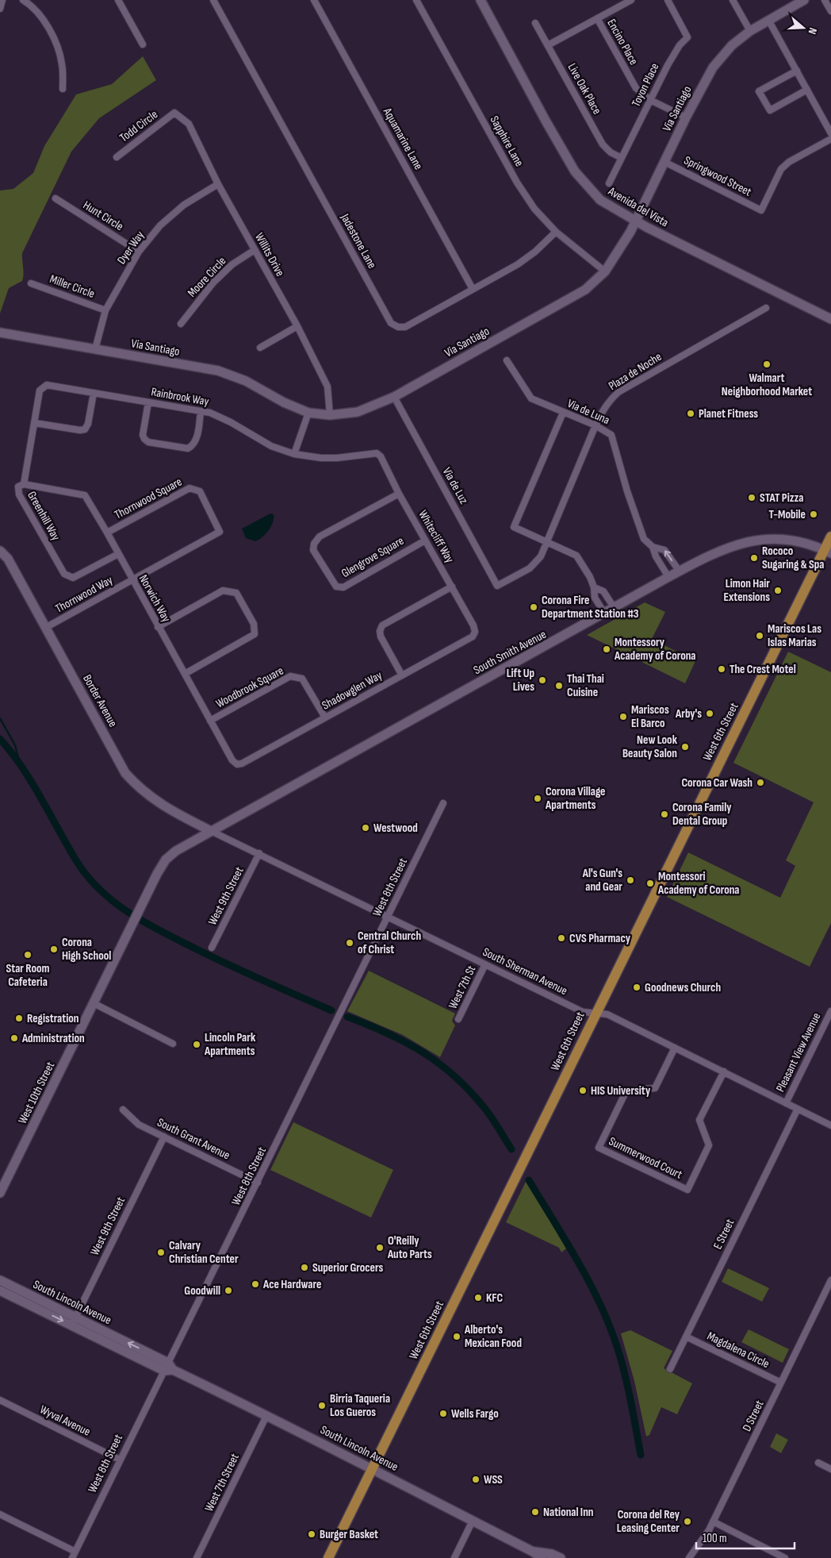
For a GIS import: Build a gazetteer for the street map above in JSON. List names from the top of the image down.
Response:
{
  "streets": {
    "main road": ["West 6th Street"],
    "street": [
      "Encino Place",
      "Toyon Place",
      "Live Oak Place",
      "Via Santiago",
      "Todd Circle",
      "Aquamarine Lane",
      "Sapphire Lane",
      "Springwood Street",
      "Avenida del Vista",
      "Hunt Circle",
      "Jadestone Lane",
      "Dyer Way",
      "Willits Drive",
      "Moore Circle",
      "Miller Circle",
      "Plaza de Noche",
      "Rainbrook Way",
      "Via de Luna",
      "Via de Luz",
      "Thornwood Square",
      "Greenhill Way",
      "Whitecliff Way",
      "Glengrove Square",
      "Thornwood Way",
      "Norwich Way",
      "South Smith Avenue",
      "Woodbrook Square",
      "Shadowglen Way",
      "Border Avenue",
      "West 8th Street",
      "West 9th Street",
      "South Sherman Avenue",
      "West 7th St",
      "Pleasant View Avenue",
      "West 10th Street",
      "South Grant Avenue",
      "Summerwood Court",
      "E Street",
      "South Lincoln Avenue",
      "Magdalena Circle",
      "D Street",
      "Wyval Avenue",
      "West 7th Street"
    ]
  },
  "crossings": [
    ["Encino Place", "Toyon Place"],
    ["Encino Place", "Via Santiago"],
    ["Toyon Place", "Live Oak Place"],
    ["Via Santiago", "Sapphire Lane"],
    ["Via Santiago", "Springwood Street"],
    ["Via Santiago", "Avenida del Vista"],
    ["Via Santiago", "Dyer Way"],
    ["Via Santiago", "Willits Drive"],
    ["Via Santiago", "Via de Luz"],
    ["Todd Circle", "Willits Drive"],
    ["Aquamarine Lane", "Jadestone Lane"],
    ["Sapphire Lane", "Jadestone Lane"],
    ["Hunt Circle", "Dyer Way"],
    ["Dyer Way", "Willits Drive"],
    ["Dyer Way", "Miller Circle"],
    ["Willits Drive", "Moore Circle"],
    ["Plaza de Noche", "Via de Luna"],
    ["Plaza de Noche", "Via de Luz"],
    ["Rainbrook Way", "Greenhill Way"],
    ["Rainbrook Way", "Whitecliff Way"],
    ["Via de Luna", "South Smith Avenue"],
    ["Thornwood Square", "Thornwood Way"],
    ["Thornwood Square", "Norwich Way"],
    ["Greenhill Way", "Norwich Way"],
    ["Whitecliff Way", "Glengrove Square"],
    ["Whitecliff Way", "Shadowglen Way"],
    ["Thornwood Way", "Norwich Way"],
    ["Thornwood Way", "Border Avenue"],
    ["Norwich Way", "Woodbrook Square"],
    ["Norwich Way", "Shadowglen Way"],
    ["South Smith Avenue", "Border Avenue"],
    ["South Smith Avenue", "West 6th Street"],
    ["South Smith Avenue", "South Sherman Avenue"],
    ["South Smith Avenue", "West 10th Street"],
    ["Woodbrook Square", "Shadowglen Way"],
    ["Border Avenue", "South Sherman Avenue"],
    ["Border Avenue", "West 10th Street"],
    ["West 6th Street", "South Sherman Avenue"],
    ["West 6th Street", "South Lincoln Avenue"],
    ["West 8th Street", "South Sherman Avenue"],
    ["West 8th Street", "South Grant Avenue"],
    ["West 8th Street", "South Lincoln Avenue"],
    ["West 8th Street", "Wyval Avenue"],
    ["West 9th Street", "South Sherman Avenue"],
    ["West 9th Street", "South Grant Avenue"],
    ["West 9th Street", "South Lincoln Avenue"],
    ["South Sherman Avenue", "West 7th St"],
    ["South Sherman Avenue", "Pleasant View Avenue"],
    ["South Sherman Avenue", "West 10th Street"],
    ["South Sherman Avenue", "Summerwood Court"],
    ["South Sherman Avenue", "E Street"],
    ["E Street", "Magdalena Circle"],
    ["South Lincoln Avenue", "West 7th Street"],
    ["Magdalena Circle", "D Street"]
  ],
  "places": [
    "Walmart Neighborhood Market",
    "Planet Fitness",
    "STAT Pizza",
    "T-Mobile",
    "Rococo Sugaring & Spa",
    "Limon Hair Extensions",
    "Corona Fire Department Station #3",
    "Mariscos Las Islas Marias",
    "Montessory Academy of Corona",
    "The Crest Motel",
    "Lift Up Lives",
    "Thai Thai Cuisine",
    "Arby's",
    "Mariscos El Barco",
    "New Look Beauty Salon",
    "Corona Car Wash",
    "Corona Village Apartments",
    "Corona Family Dental Group",
    "Westwood",
    "Al's Gun's and Gear",
    "Montessori Academy of Corona",
    "CVS Pharmacy",
    "Central Church of Christ",
    "Corona High School",
    "Star Room Cafeteria",
    "Goodnews Church",
    "Registration",
    "Administration",
    "Lincoln Park Apartments",
    "HIS University",
    "O'Reilly Auto Parts",
    "Calvary Christian Center",
    "Superior Grocers",
    "Ace Hardware",
    "Goodwill",
    "KFC",
    "Alberto's Mexican Food",
    "Birria Taqueria Los Gueros",
    "Wells Fargo",
    "WSS",
    "National Inn",
    "Corona del Rey Leasing Center",
    "Burger Basket"
  ],
  "scale_bar": "100 m",
  "north": "right"
}
